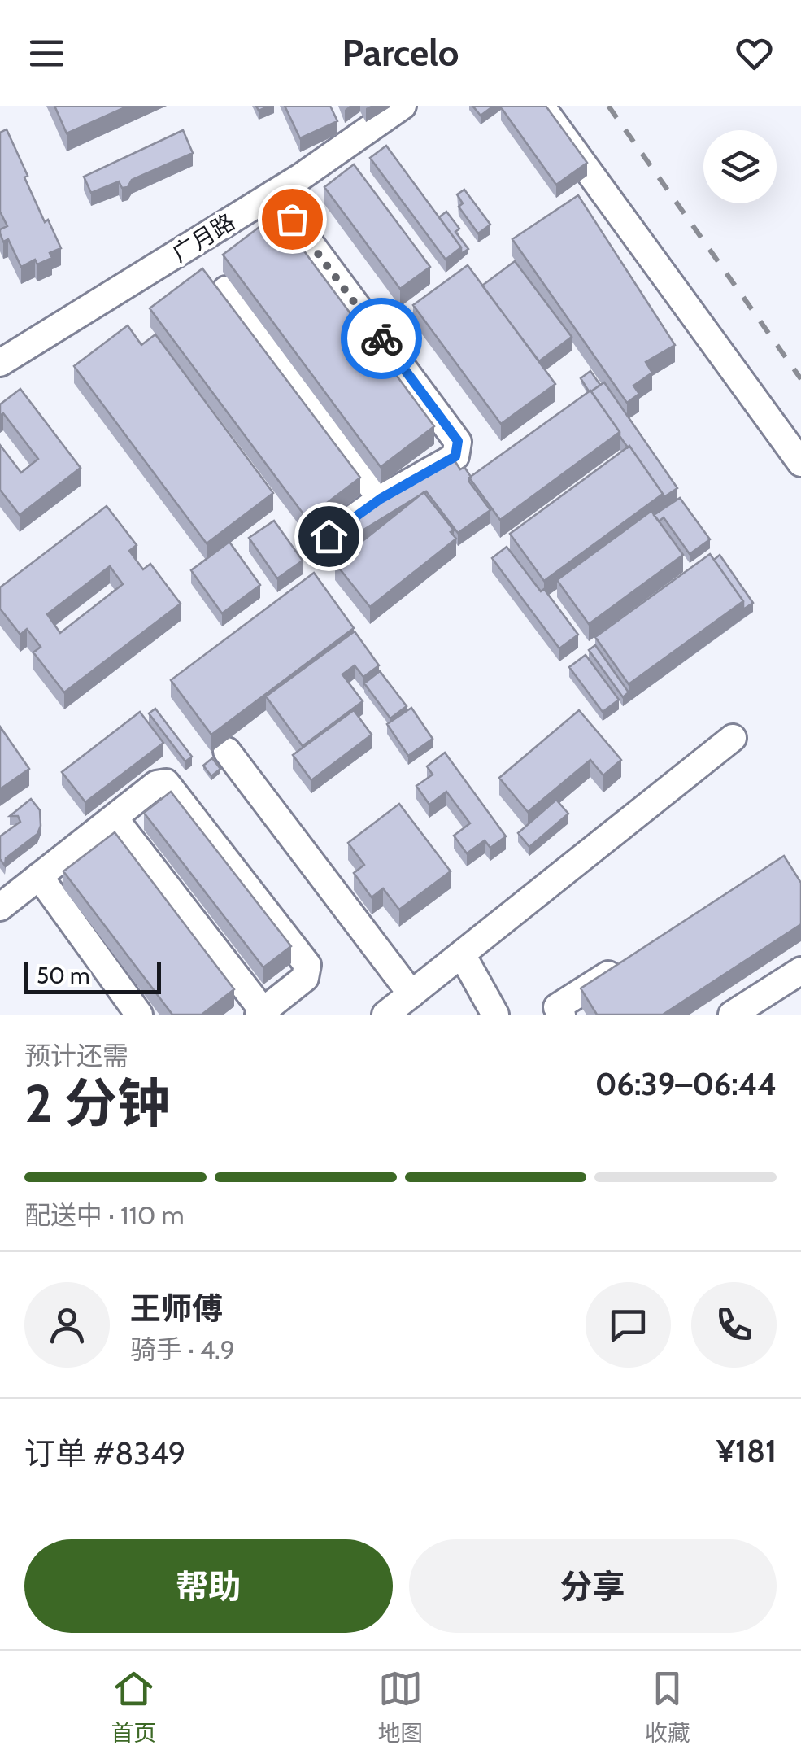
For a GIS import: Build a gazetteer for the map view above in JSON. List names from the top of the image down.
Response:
{
  "streets": {
    "street": ["广月路"]
  },
  "scale_bar": "50 m",
  "page": {
    "header": "Parcelo",
    "scale": "50 m",
    "heading": ["2 分钟", "预计还需", "06:39–06:44"],
    "panel": [
      "王师傅",
      "骑手 · 4.9",
      "订单 #8349",
      "¥181"
    ],
    "bar": "配送中 · 110 m",
    "buttons": ["帮助", "分享"],
    "tabs": ["首页", "地图", "收藏"]
  }
}
